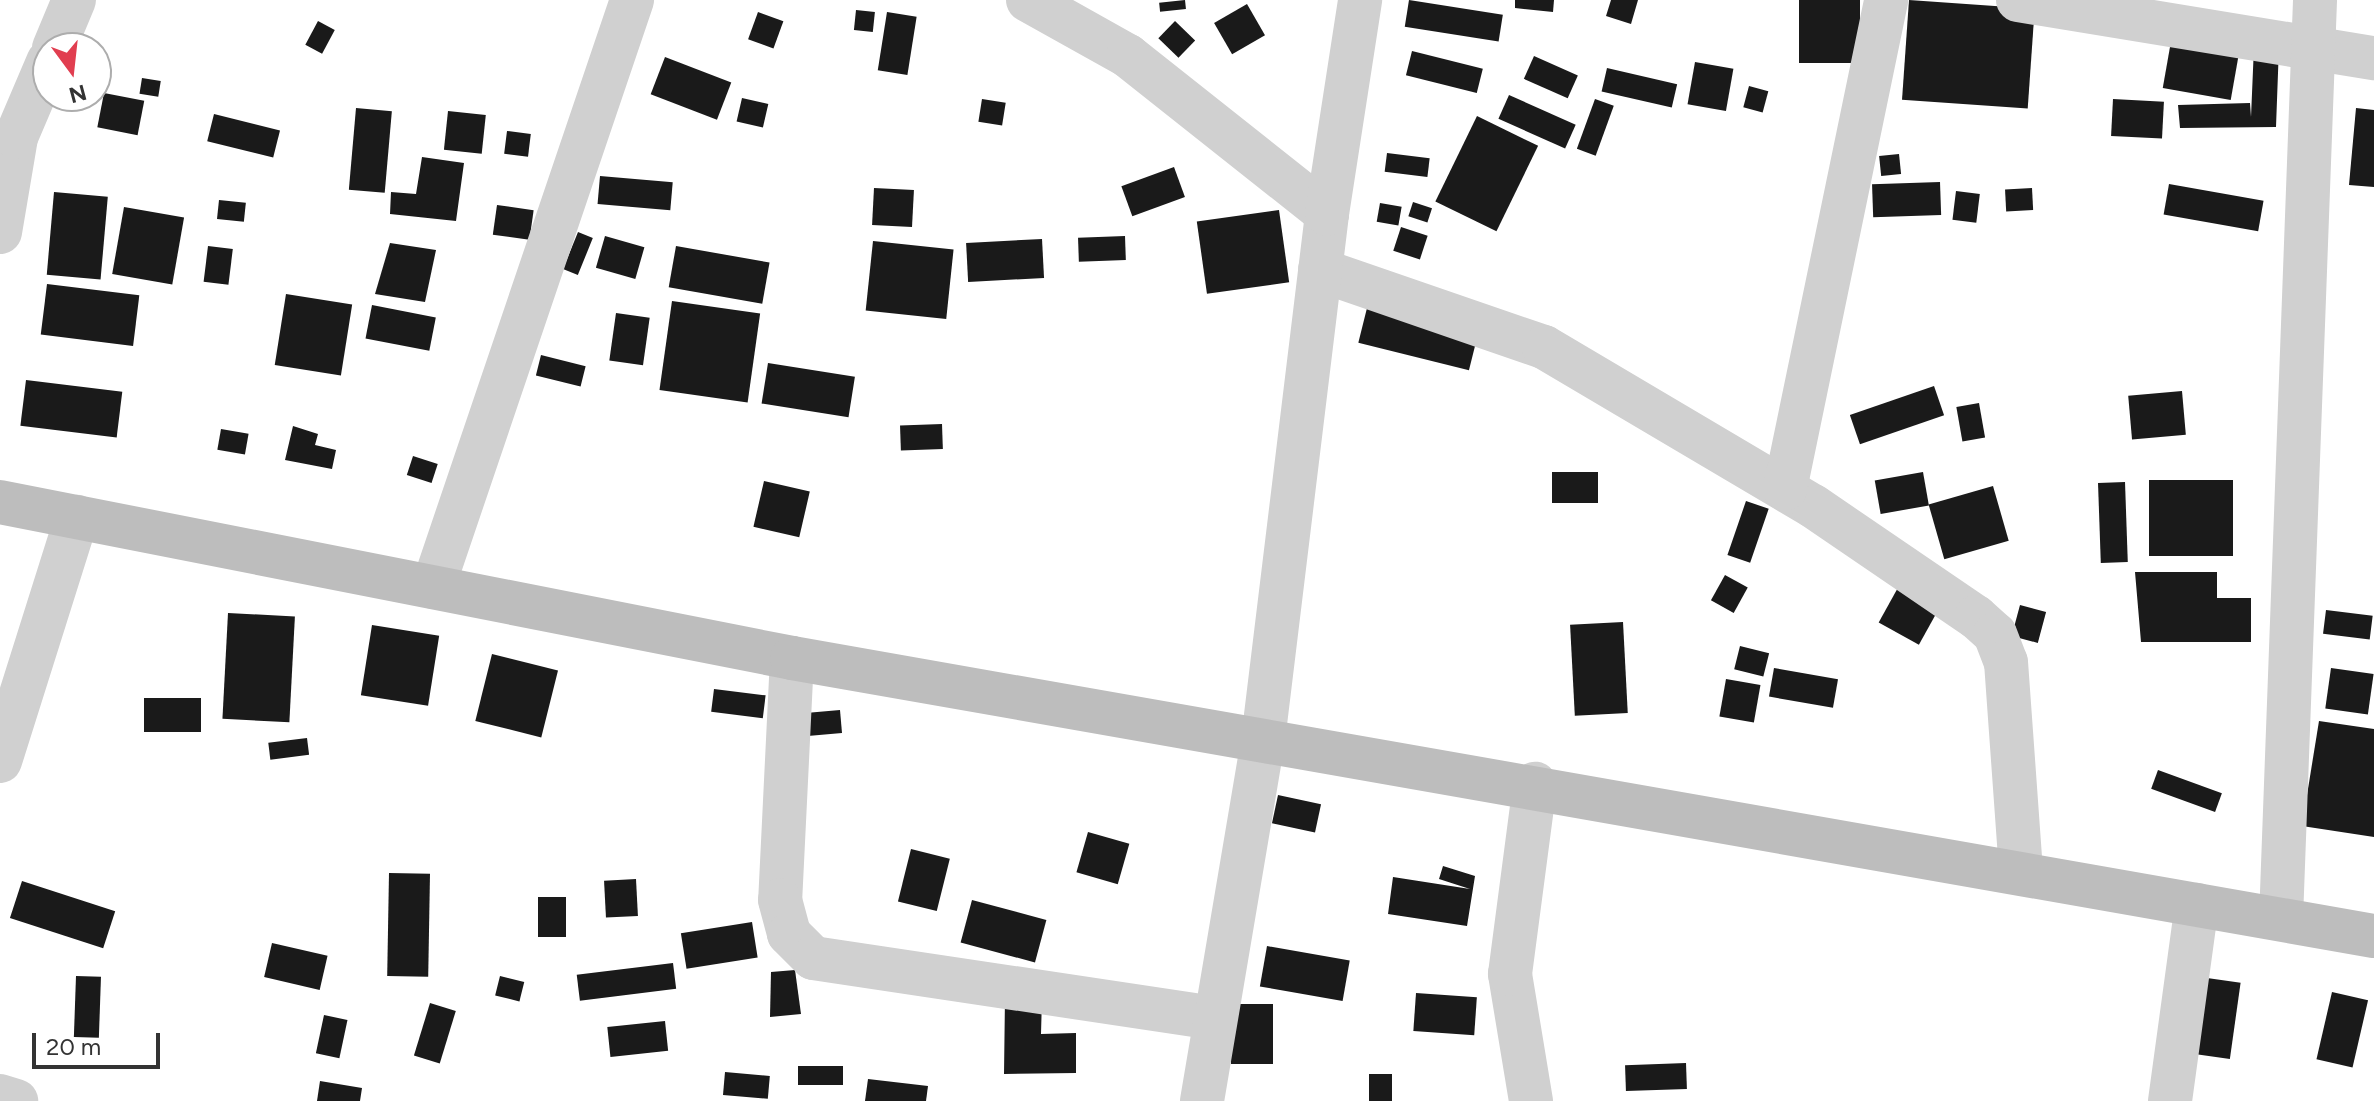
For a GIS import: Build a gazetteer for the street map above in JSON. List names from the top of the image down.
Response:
{
  "scale_bar": "20 m",
  "north": "bottom"
}
